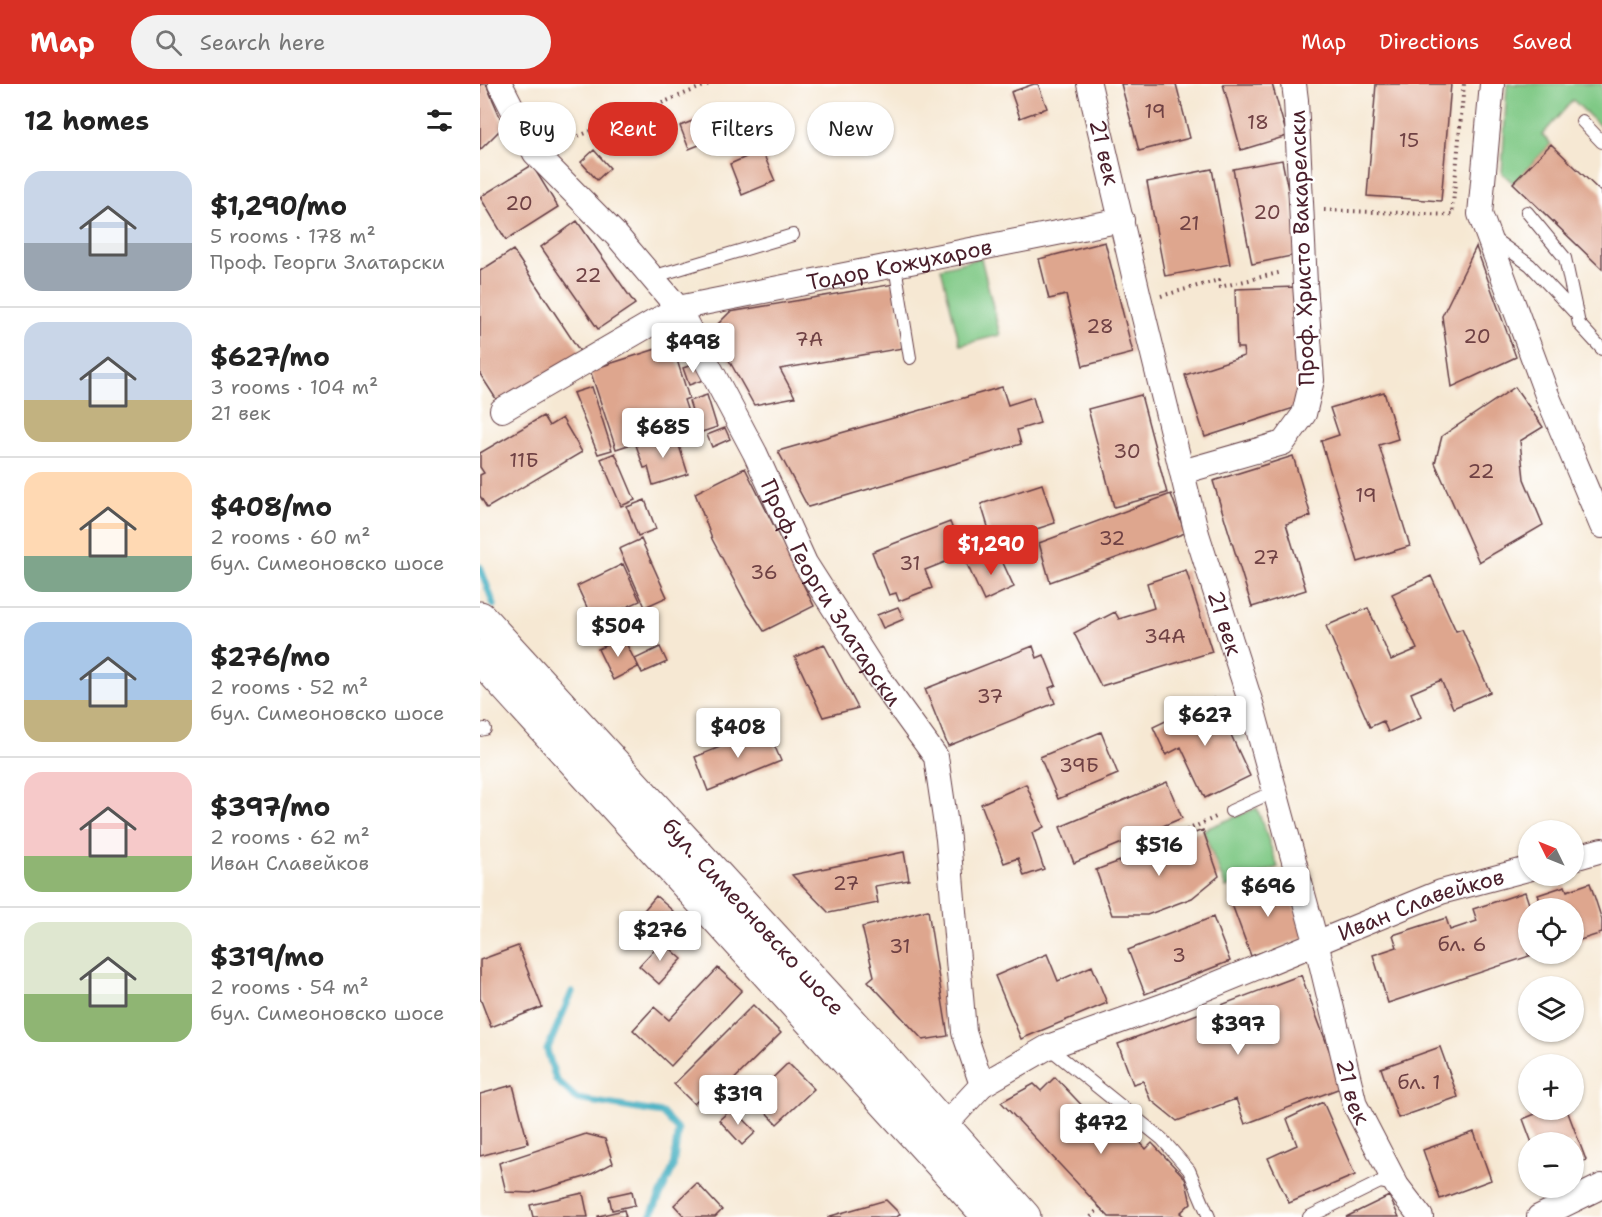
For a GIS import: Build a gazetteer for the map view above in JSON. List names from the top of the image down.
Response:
{
  "streets": {
    "main road": ["бул. Симеоновско шосе"],
    "street": [
      "21 век",
      "Проф. Христо Вакарелски",
      "Тодор Кожухаров",
      "Проф. Георги Златарски",
      "Иван Славейков"
    ]
  },
  "crossings": [
    ["21 век", "Проф. Христо Вакарелски"],
    ["21 век", "Тодор Кожухаров"],
    ["21 век", "Иван Славейков"],
    ["Тодор Кожухаров", "Проф. Георги Златарски"],
    ["Проф. Георги Златарски", "Иван Славейков"]
  ],
  "house_numbers": [
    "19",
    "18",
    "15",
    "20",
    "20",
    "21",
    "22",
    "28",
    "20",
    "7А",
    "30",
    "11Б",
    "22",
    "19",
    "32",
    "27",
    "31",
    "36",
    "34А",
    "37",
    "39Б",
    "27",
    "бл. 6",
    "31",
    "3",
    "бл. 1"
  ],
  "north": "top left",
  "page": {
    "header": "Map",
    "search": "Search here",
    "nav": ["Map", "Directions", "Saved"],
    "heading": "12 homes",
    "chip": [
      "Buy",
      "Rent",
      "Filters",
      "New"
    ],
    "list": [
      {
        "name": "$1,290/mo",
        "note": "5 rooms · 178 m² · Проф. Георги Златарски"
      },
      {
        "name": "$627/mo",
        "note": "3 rooms · 104 m² · 21 век"
      },
      {
        "name": "$408/mo",
        "note": "2 rooms · 60 m² · бул. Симеоновско шосе"
      },
      {
        "name": "$276/mo",
        "note": "2 rooms · 52 m² · бул. Симеоновско шосе"
      },
      {
        "name": "$397/mo",
        "note": "2 rooms · 62 m² · Иван Славейков"
      },
      {
        "name": "$319/mo",
        "note": "2 rooms · 54 m² · бул. Симеоновско шосе"
      }
    ],
    "price": [
      "$498",
      "$685",
      "$1,290",
      "$504",
      "$627",
      "$408",
      "$516",
      "$696",
      "$276",
      "$397",
      "$319",
      "$472"
    ],
    "map_buttons": ["+", "−"]
  }
}
